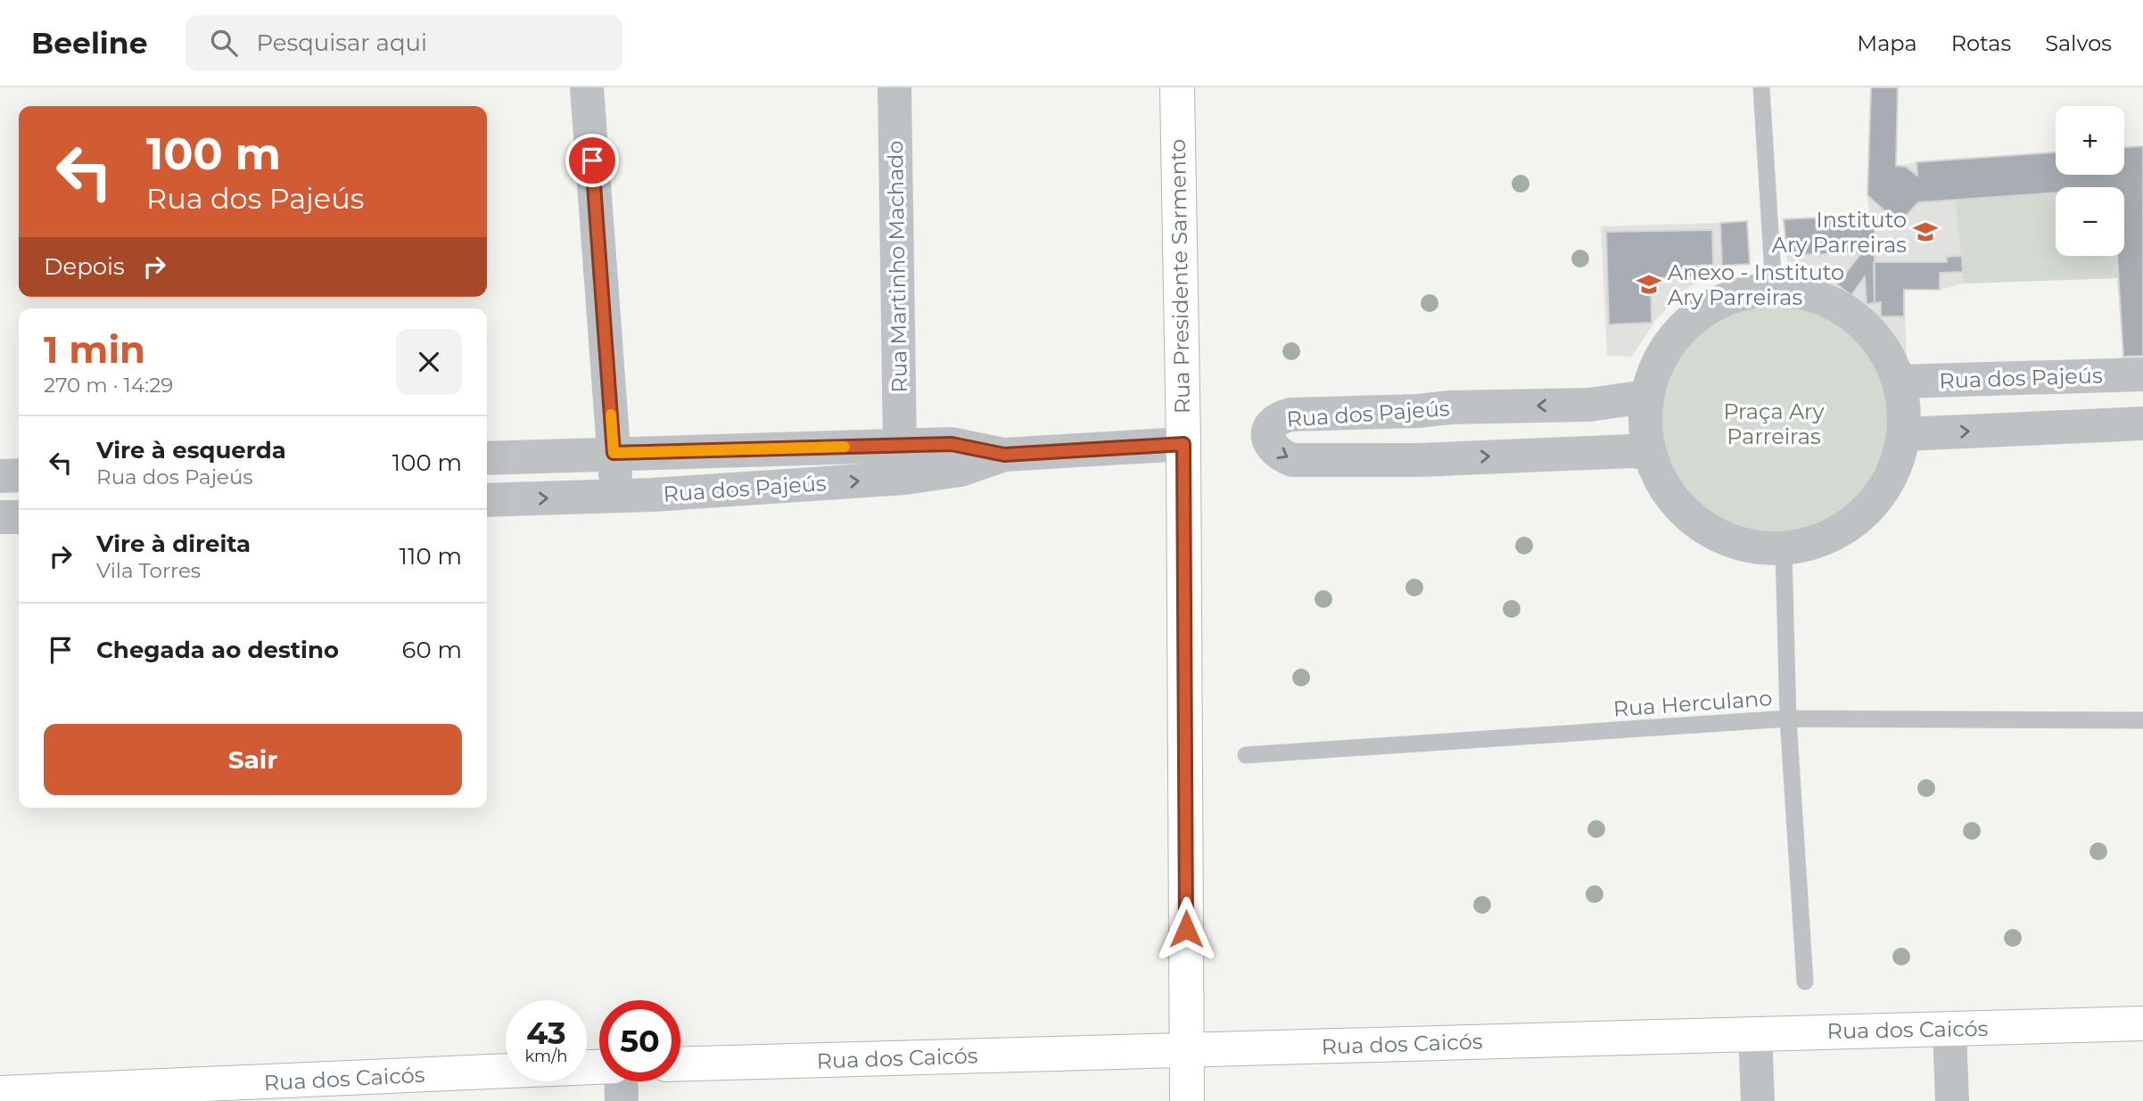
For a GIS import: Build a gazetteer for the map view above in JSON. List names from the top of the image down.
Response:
{
  "streets": {
    "street": [
      "Rua Martinho Machado",
      "Rua Presidente Sarmento",
      "Rua dos Pajeús",
      "Rua dos Caicós"
    ],
    "lane": ["Rua Herculano"]
  },
  "crossings": [
    ["Rua Martinho Machado", "Rua dos Pajeús"],
    ["Rua Presidente Sarmento", "Rua dos Pajeús"],
    ["Rua Presidente Sarmento", "Rua dos Caicós"]
  ],
  "parks": ["Praça Ary Parreiras"],
  "places": {
    "school or university": ["Instituto Ary Parreiras", "Anexo - Instituto Ary Parreiras"]
  },
  "page": {
    "header": "Beeline",
    "search": "Pesquisar aqui",
    "nav": ["Mapa", "Rotas", "Salvos"],
    "map_buttons": ["+", "−"],
    "turn": ["100 m", "Rua dos Pajeús"],
    "then": "Depois",
    "heading": ["1 min", "270 m · 14:29"],
    "list": [
      {
        "name": "Vire à esquerda",
        "note": "Rua dos Pajeús",
        "value": "100 m"
      },
      {
        "name": "Vire à direita",
        "note": "Vila Torres",
        "value": "110 m"
      },
      {
        "name": "Chegada ao destino",
        "value": "60 m"
      }
    ],
    "buttons": "Sair",
    "speed": "43 km/h",
    "limit": "50"
  }
}
